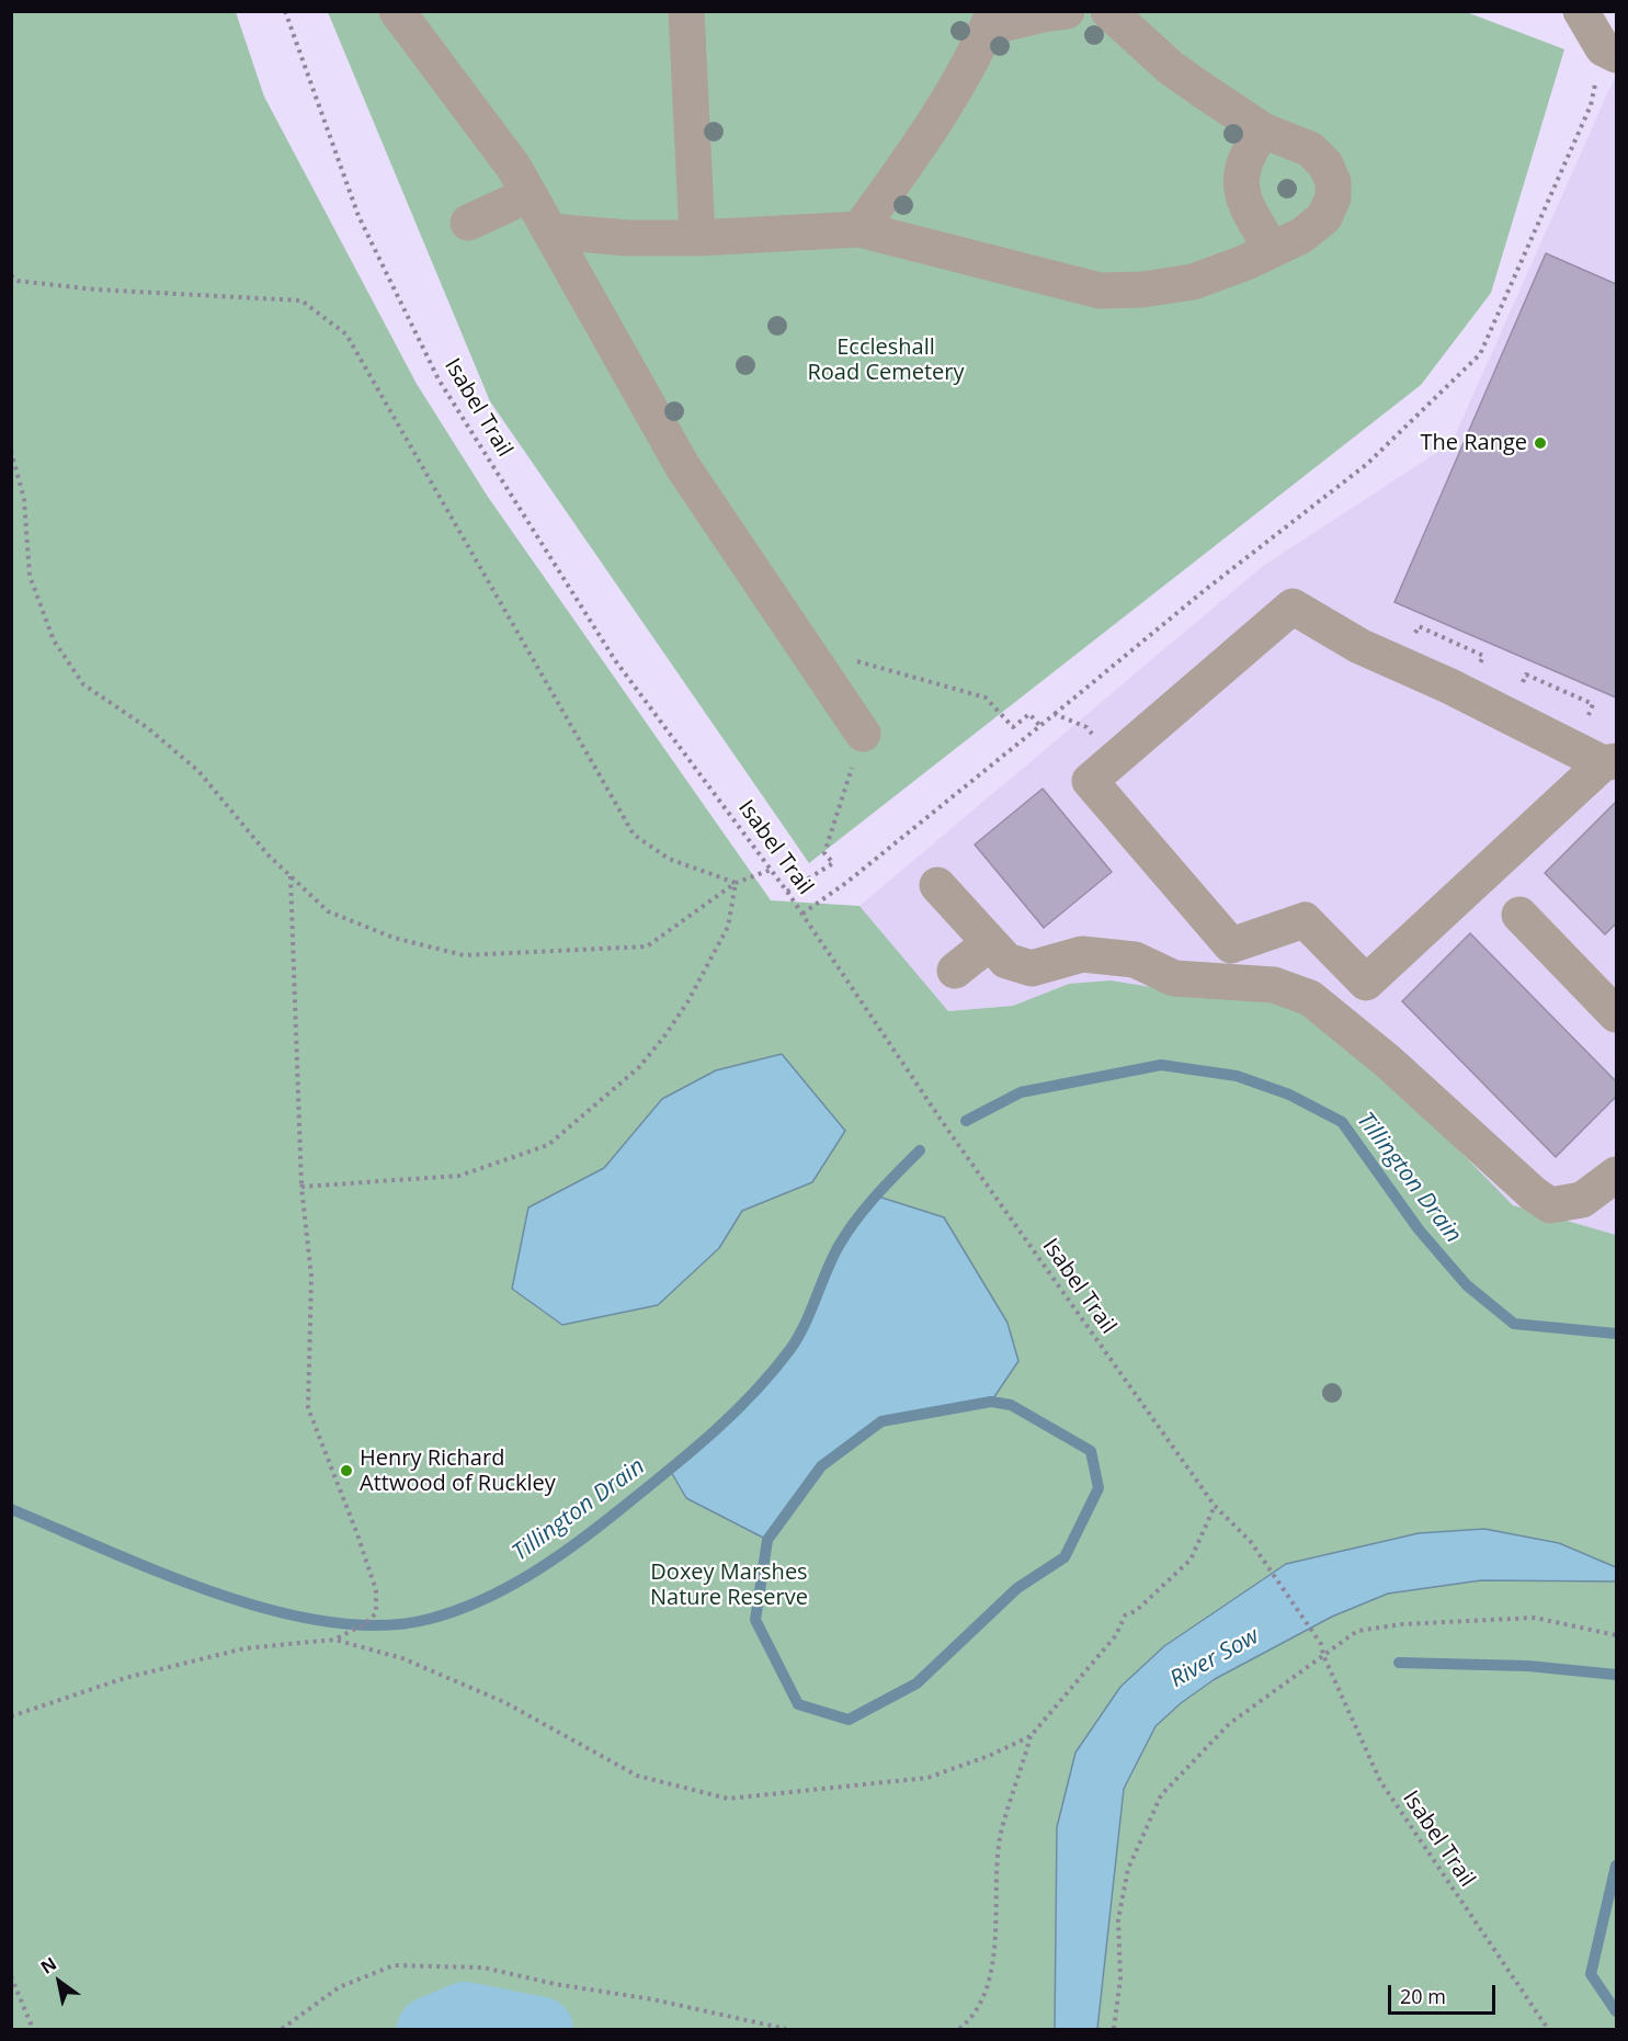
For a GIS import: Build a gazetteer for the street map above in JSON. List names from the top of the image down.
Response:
{
  "streets": {
    "path": ["Isabel Trail"]
  },
  "water": ["Tillington Drain", "River Sow"],
  "parks": ["Eccleshall Road Cemetery", "Doxey Marshes Nature Reserve"],
  "places": ["The Range", "Henry Richard Attwood of Ruckley"],
  "scale_bar": "20 m",
  "north": "top left"
}
